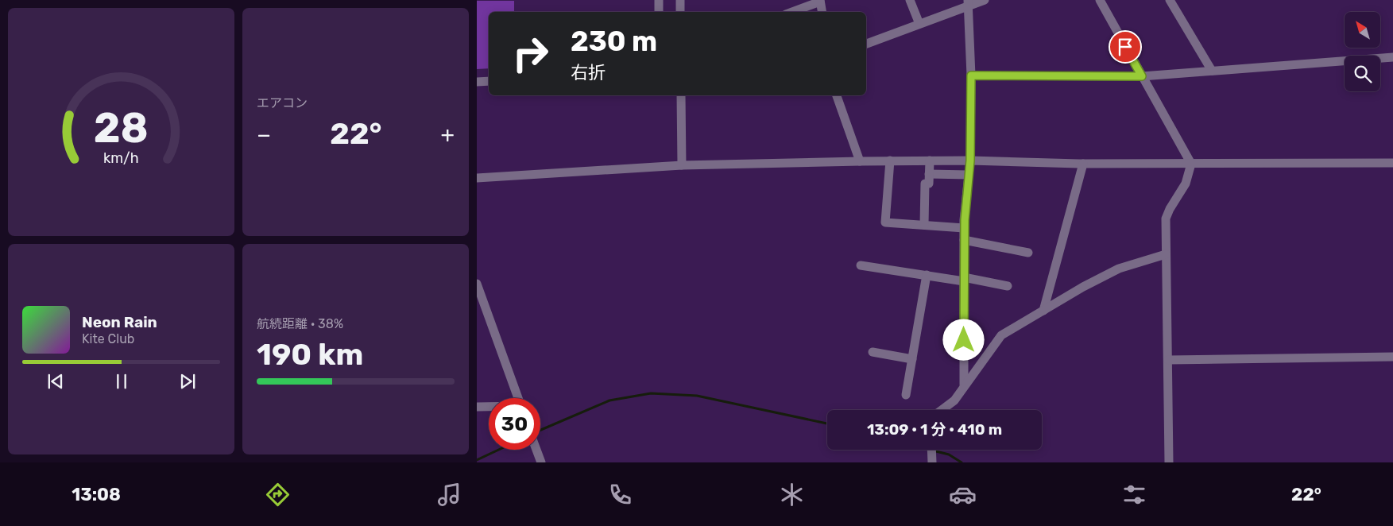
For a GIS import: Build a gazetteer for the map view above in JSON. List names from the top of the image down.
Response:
{
  "north": "top left",
  "page": {
    "tile": [
      "エアコン",
      ["航続距離 · 38%", "190 km"]
    ],
    "turn": ["230 m", "右折"],
    "heat": ["−", "22°", "+"],
    "song": ["Neon Rain", "Kite Club"],
    "limit": "30",
    "trip": "13:09 · 1 分 · 410 m",
    "tabs": ["13:08", "22°"],
    "gauge": ["28", "km/h"]
  }
}
